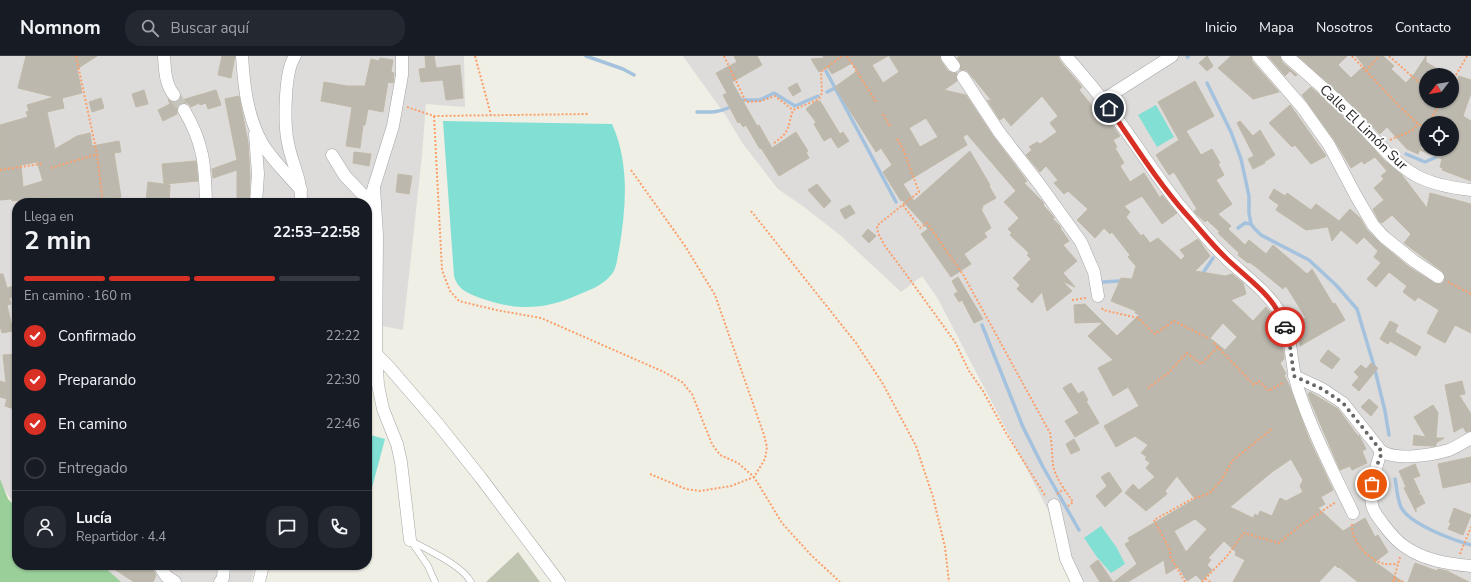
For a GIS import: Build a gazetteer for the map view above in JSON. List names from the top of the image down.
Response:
{
  "streets": {
    "street": ["Calle El Limón Sur"]
  },
  "north": "bottom left",
  "page": {
    "header": "Nomnom",
    "search": "Buscar aquí",
    "nav": [
      "Inicio",
      "Mapa",
      "Nosotros",
      "Contacto"
    ],
    "heading": ["2 min", "Llega en", "22:53–22:58"],
    "panel": ["Lucía", "Repartidor · 4.4"],
    "bar": "En camino · 160 m",
    "list": [
      ["Confirmado", "22:22"],
      ["Preparando", "22:30"],
      ["En camino", "22:46"],
      "Entregado"
    ]
  }
}
